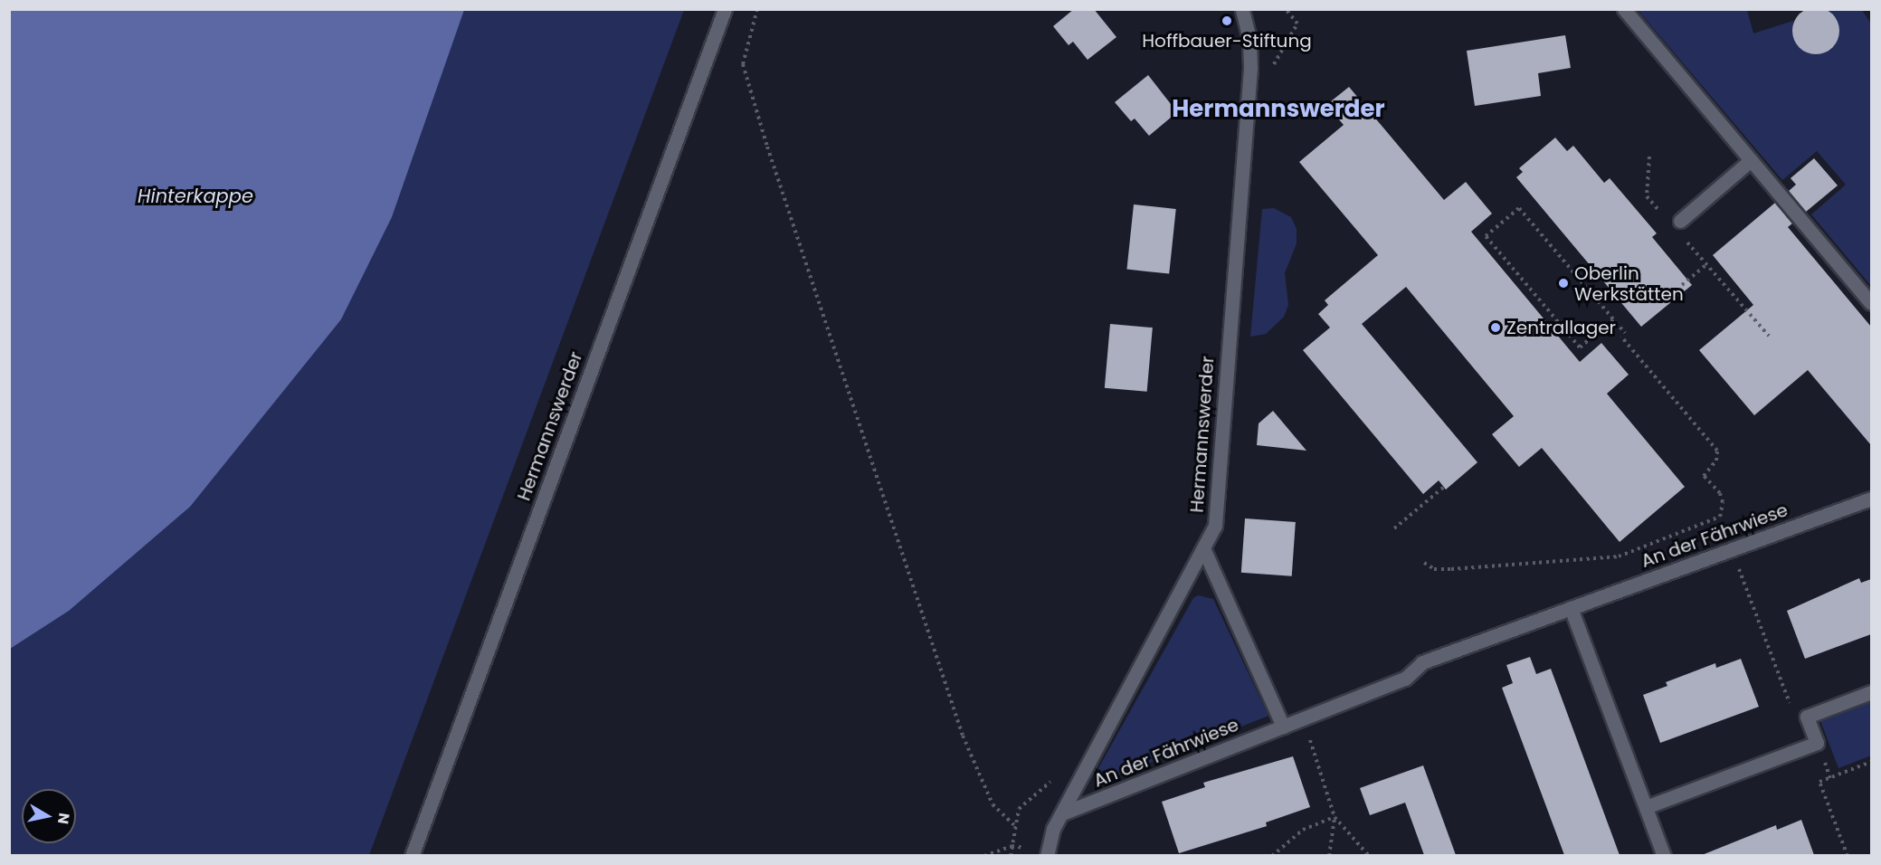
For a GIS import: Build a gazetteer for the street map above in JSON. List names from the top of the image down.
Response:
{
  "streets": {
    "street": ["Hermannswerder", "An der Fährwiese"]
  },
  "crossings": [
    ["Hermannswerder", "An der Fährwiese"]
  ],
  "districts": ["Hermannswerder"],
  "water": ["Hinterkappe"],
  "places": ["Hoffbauer-Stiftung", "Oberlin Werkstätten", "Zentrallager"],
  "north": "right"
}
